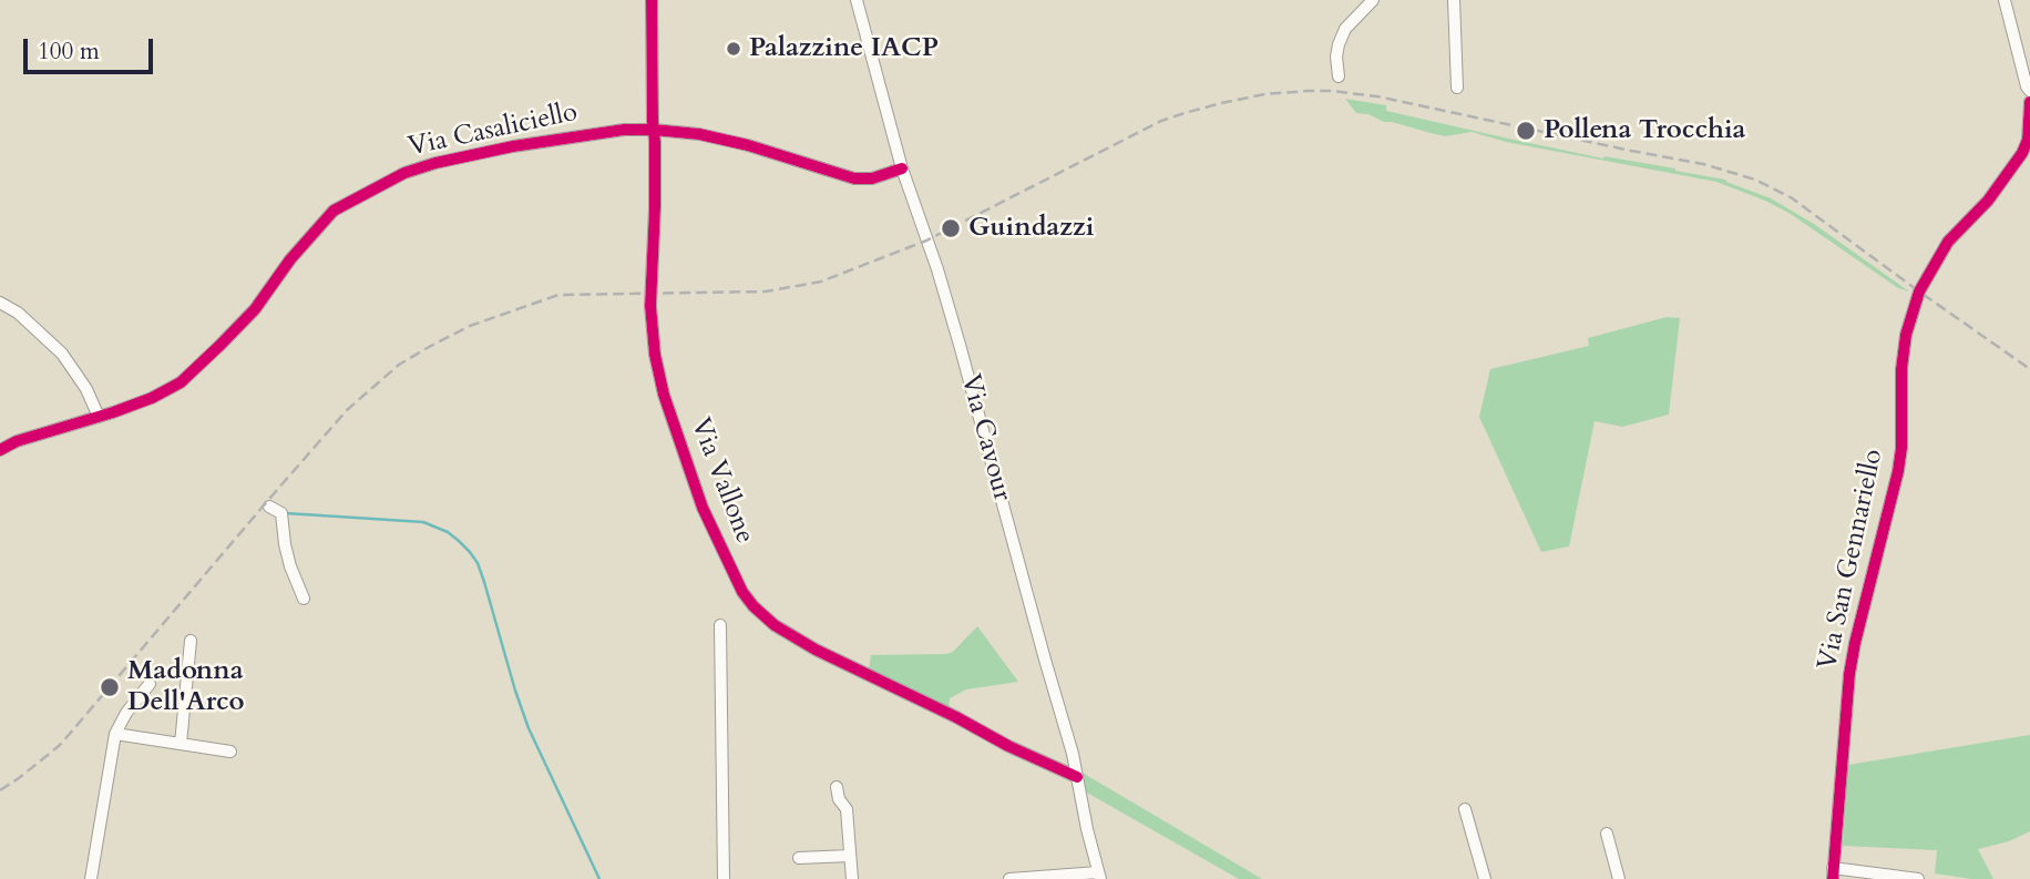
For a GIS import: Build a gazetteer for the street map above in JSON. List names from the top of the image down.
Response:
{
  "streets": {
    "street": [
      "Via Casaliciello",
      "Via Cavour",
      "Via Vallone",
      "Via San Gennariello"
    ]
  },
  "crossings": [
    ["Via Casaliciello", "Via Cavour"],
    ["Via Casaliciello", "Via Vallone"],
    ["Via Cavour", "Via Vallone"]
  ],
  "places": [
    "Palazzine IACP",
    "Pollena Trocchia",
    "Guindazzi",
    "Madonna Dell'Arco"
  ],
  "scale_bar": "100 m"
}
